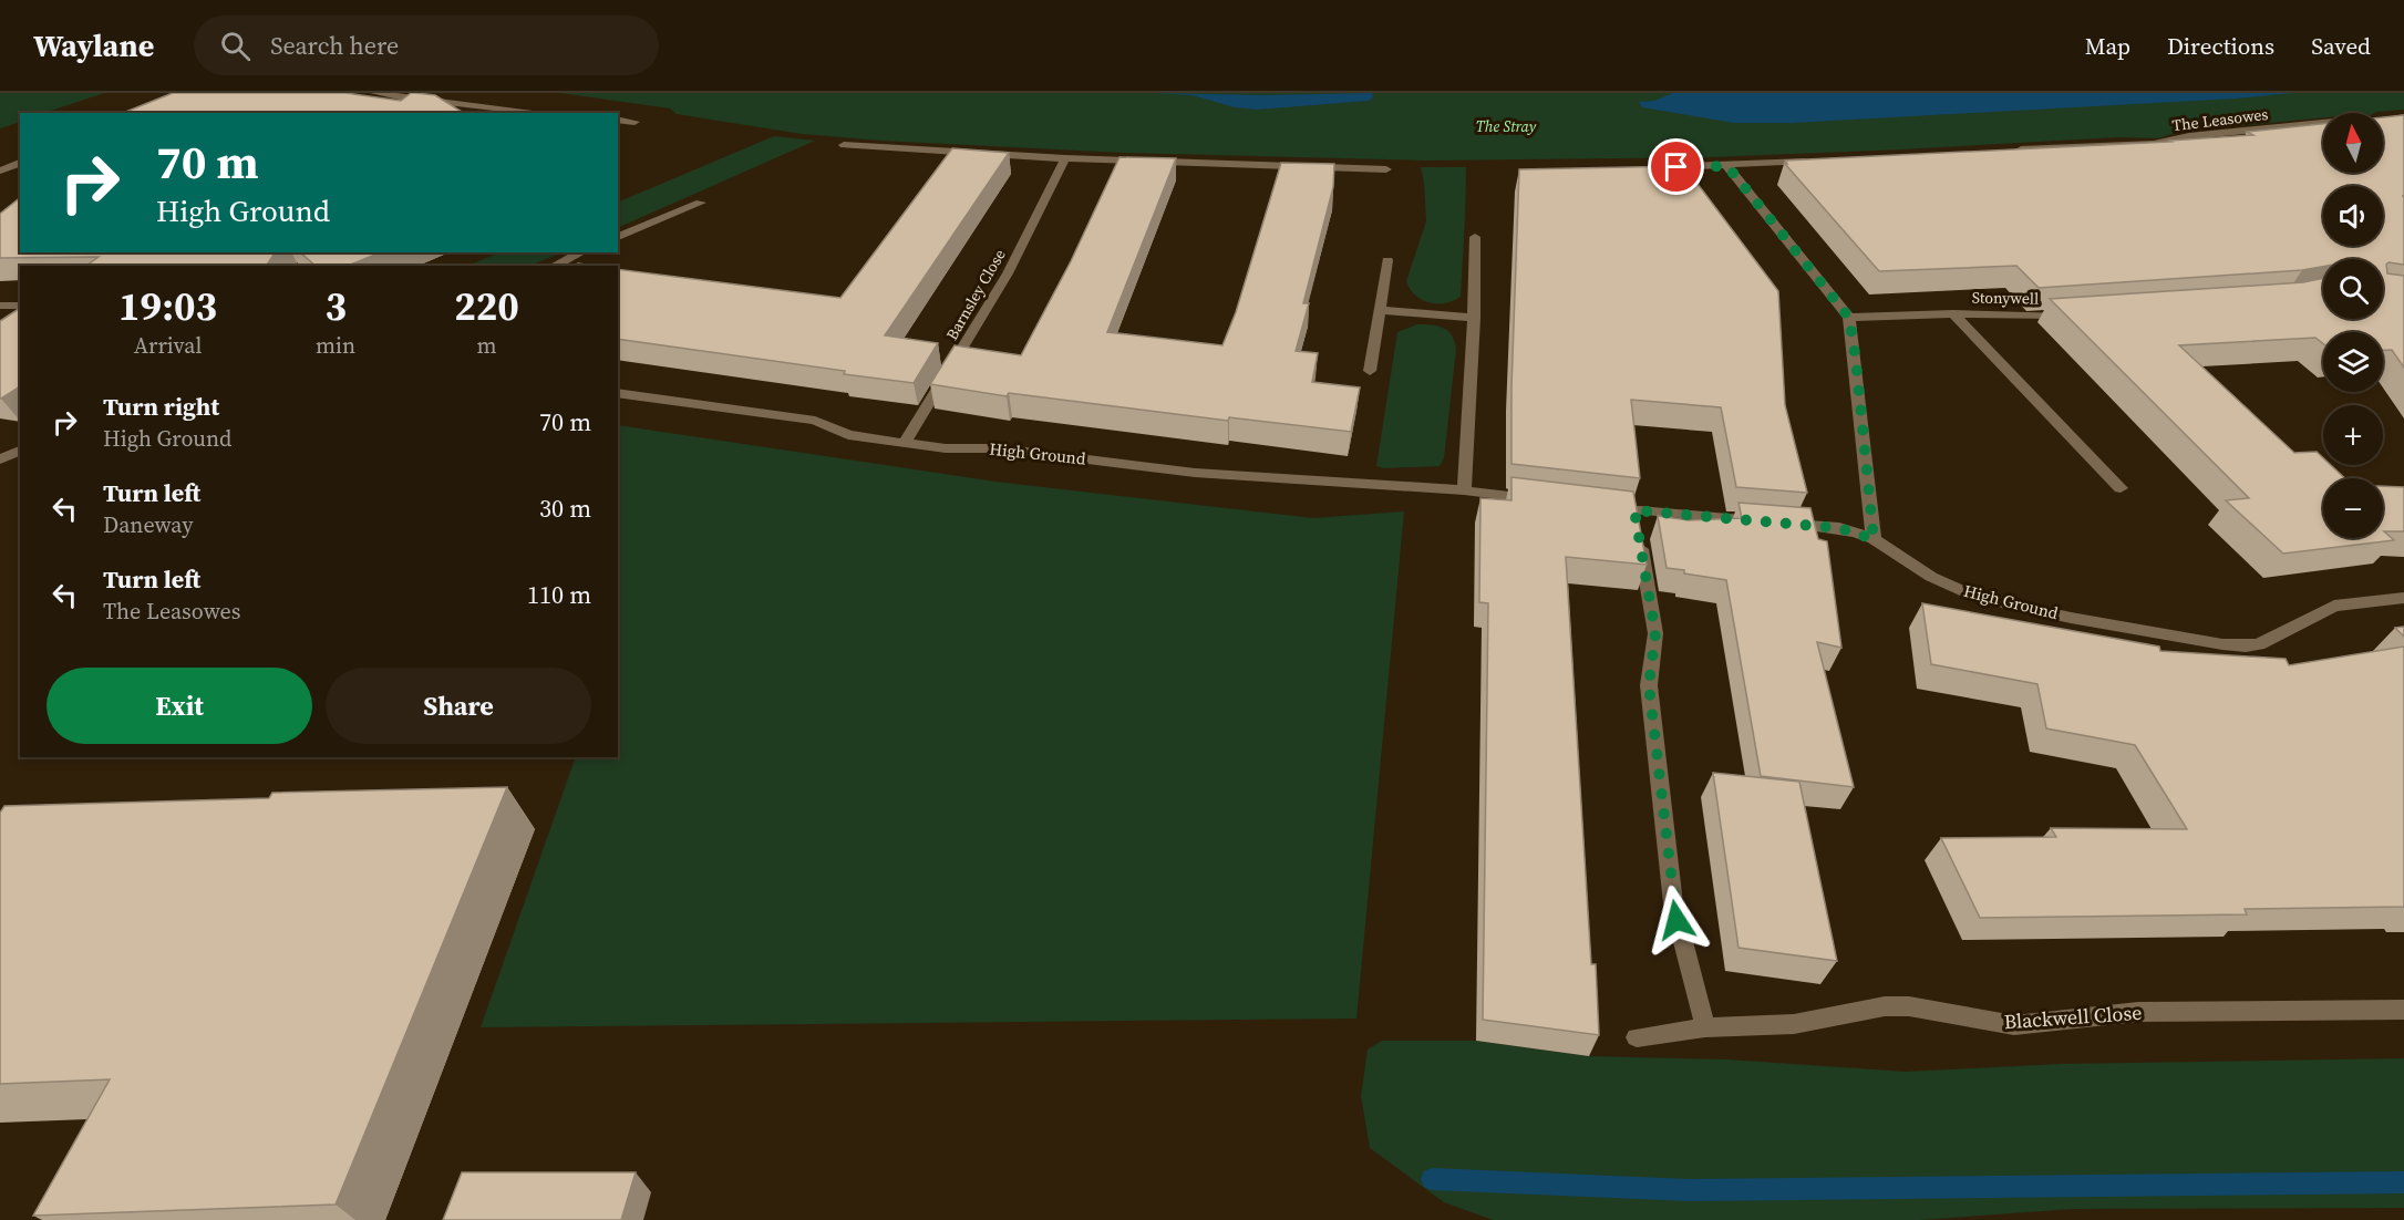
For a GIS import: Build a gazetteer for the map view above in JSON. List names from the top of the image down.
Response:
{
  "streets": {
    "street": [
      "The Leasowes",
      "Barnsley Close",
      "Stonywell",
      "High Ground",
      "Blackwell Close"
    ]
  },
  "crossings": [
    ["Barnsley Close", "High Ground"]
  ],
  "parks": ["The Stray"],
  "north": "top",
  "page": {
    "header": "Waylane",
    "search": "Search here",
    "nav": ["Map", "Directions", "Saved"],
    "map_buttons": ["+", "−"],
    "turn": ["70 m", "High Ground"],
    "eta": [
      "19:03",
      "Arrival",
      "3",
      "min",
      "220",
      "m"
    ],
    "list": [
      {
        "name": "Turn right",
        "note": "High Ground",
        "value": "70 m"
      },
      {
        "name": "Turn left",
        "note": "Daneway",
        "value": "30 m"
      },
      {
        "name": "Turn left",
        "note": "The Leasowes",
        "value": "110 m"
      }
    ],
    "buttons": ["Exit", "Share"]
  }
}
